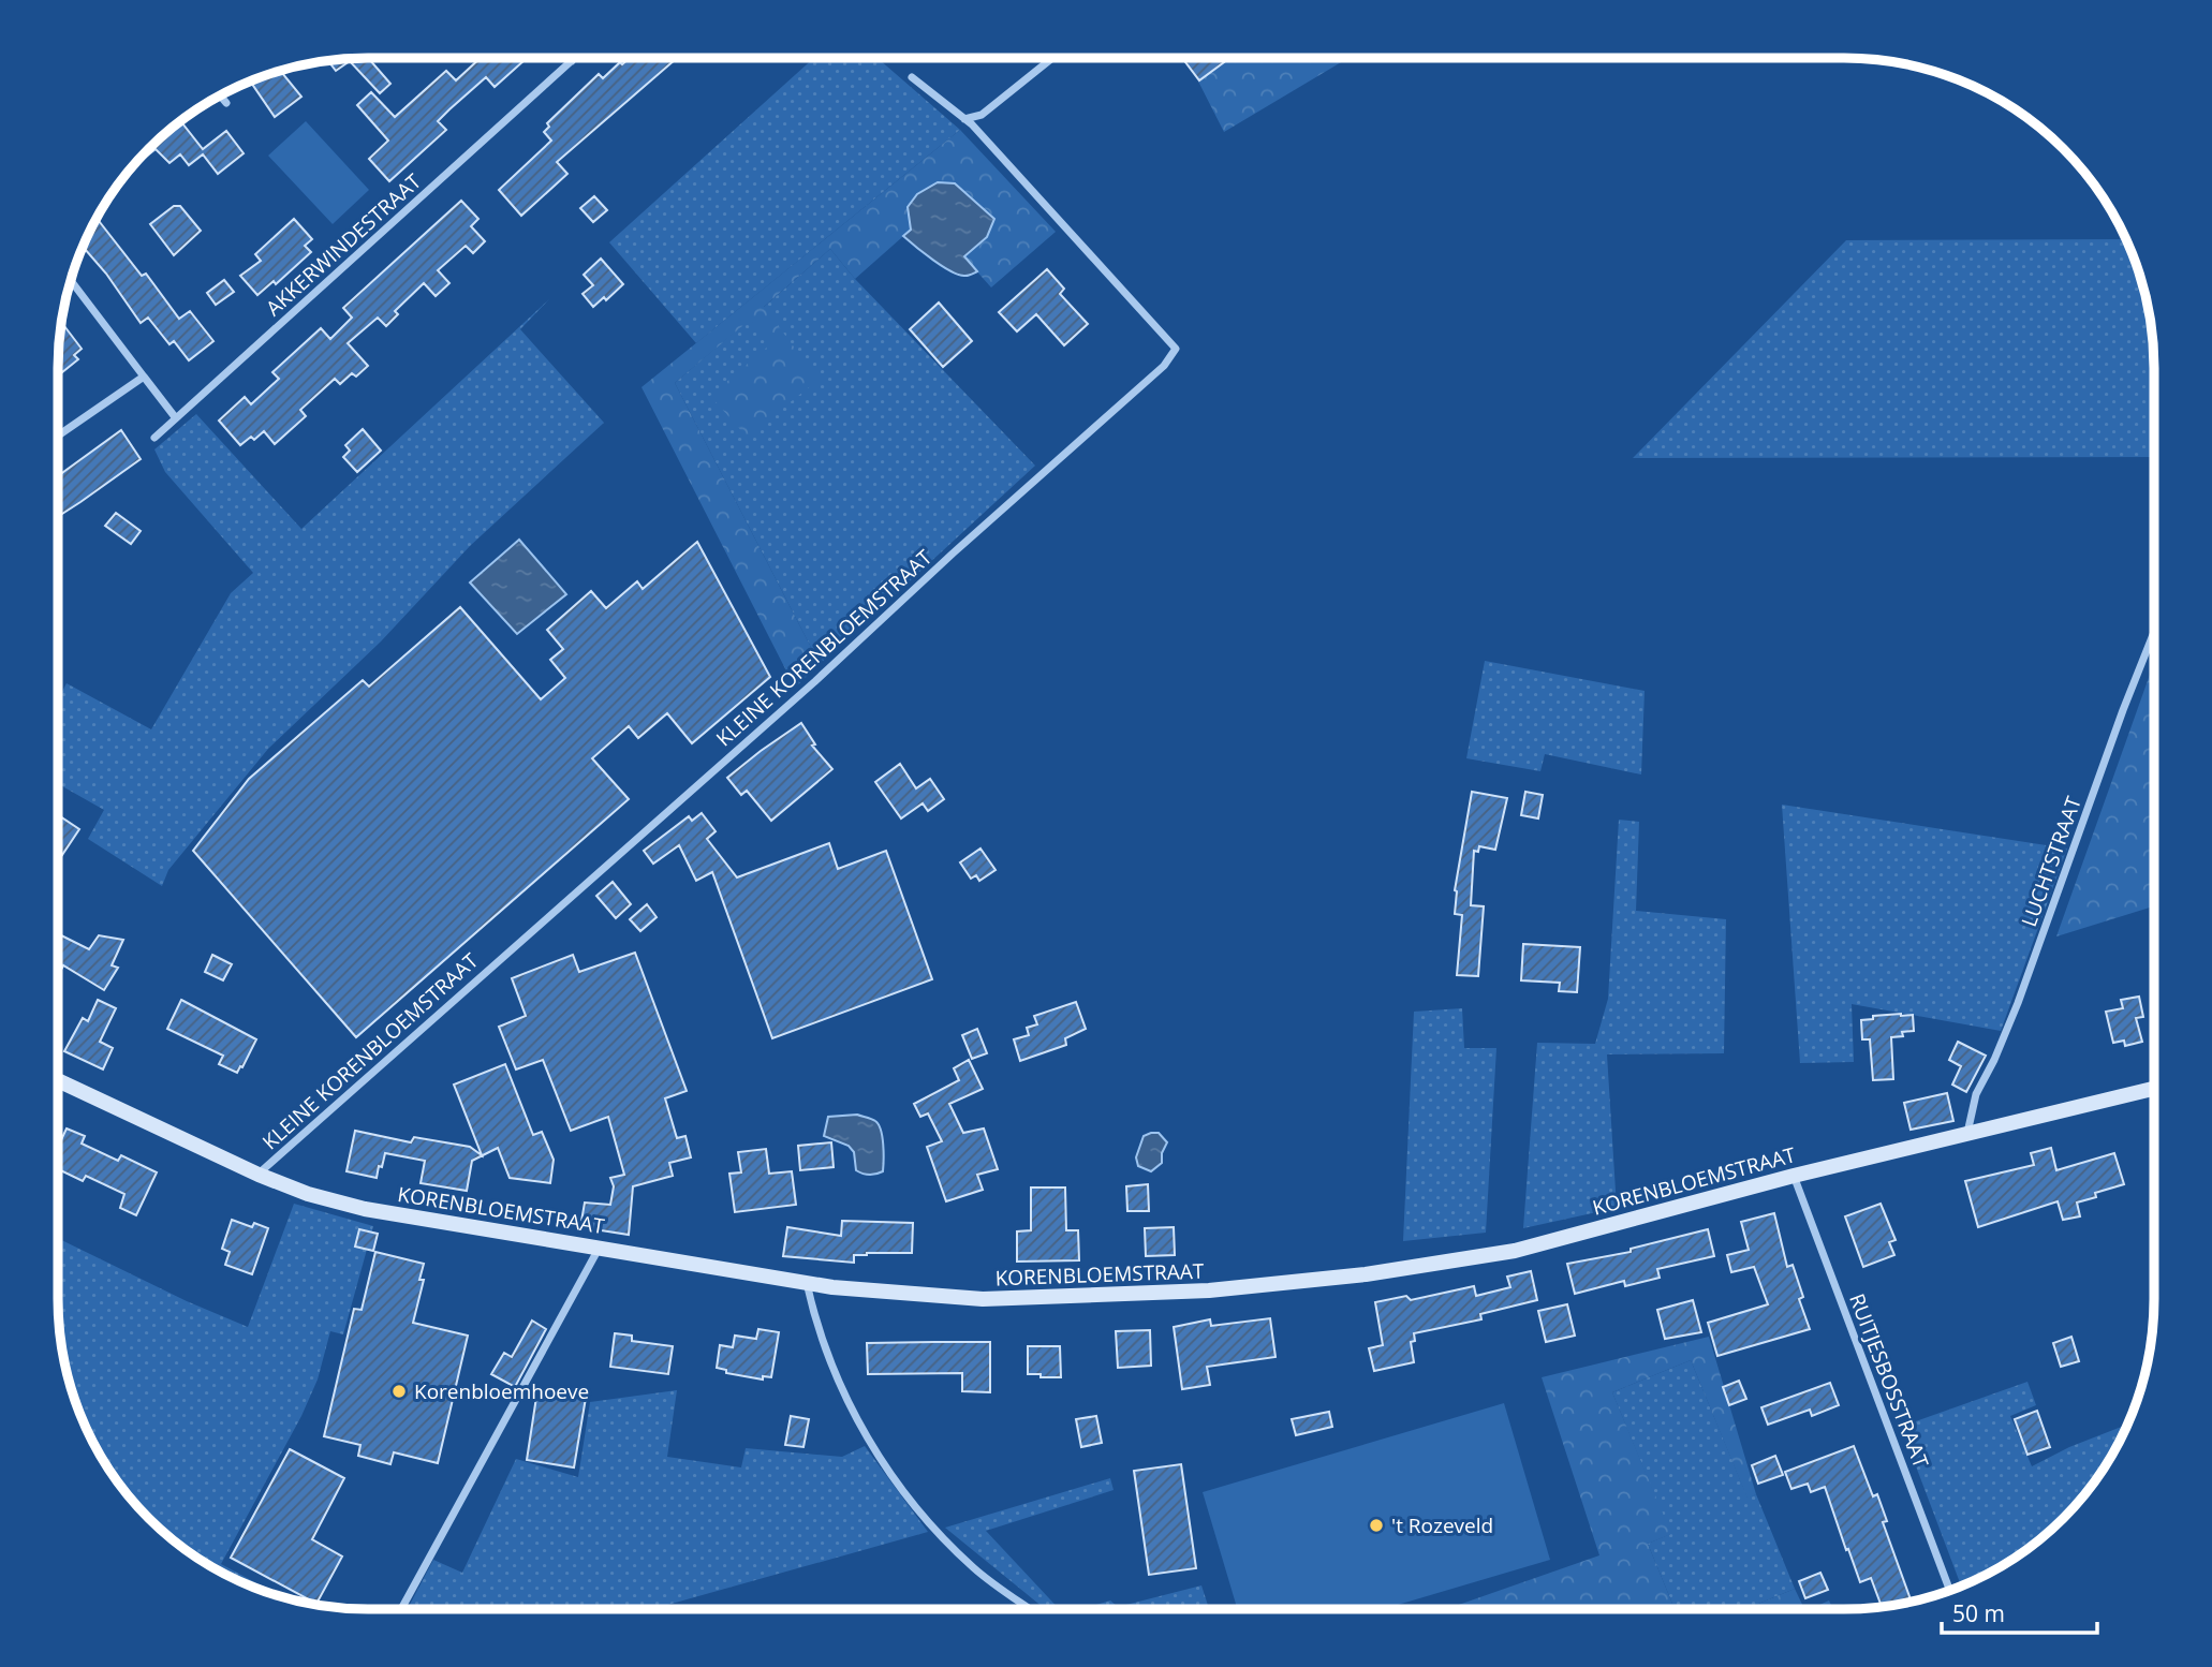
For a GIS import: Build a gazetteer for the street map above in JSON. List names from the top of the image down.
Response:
{
  "streets": {
    "street": [
      "AKKERWINDESTRAAT",
      "KLEINE KORENBLOEMSTRAAT",
      "LUCHTSTRAAT",
      "KORENBLOEMSTRAAT",
      "RUITJESBOSSTRAAT"
    ]
  },
  "crossings": [
    ["KLEINE KORENBLOEMSTRAAT", "KORENBLOEMSTRAAT"],
    ["LUCHTSTRAAT", "KORENBLOEMSTRAAT"],
    ["KORENBLOEMSTRAAT", "RUITJESBOSSTRAAT"]
  ],
  "places": ["Korenbloemhoeve", "'t Rozeveld"],
  "scale_bar": "50 m"
}
